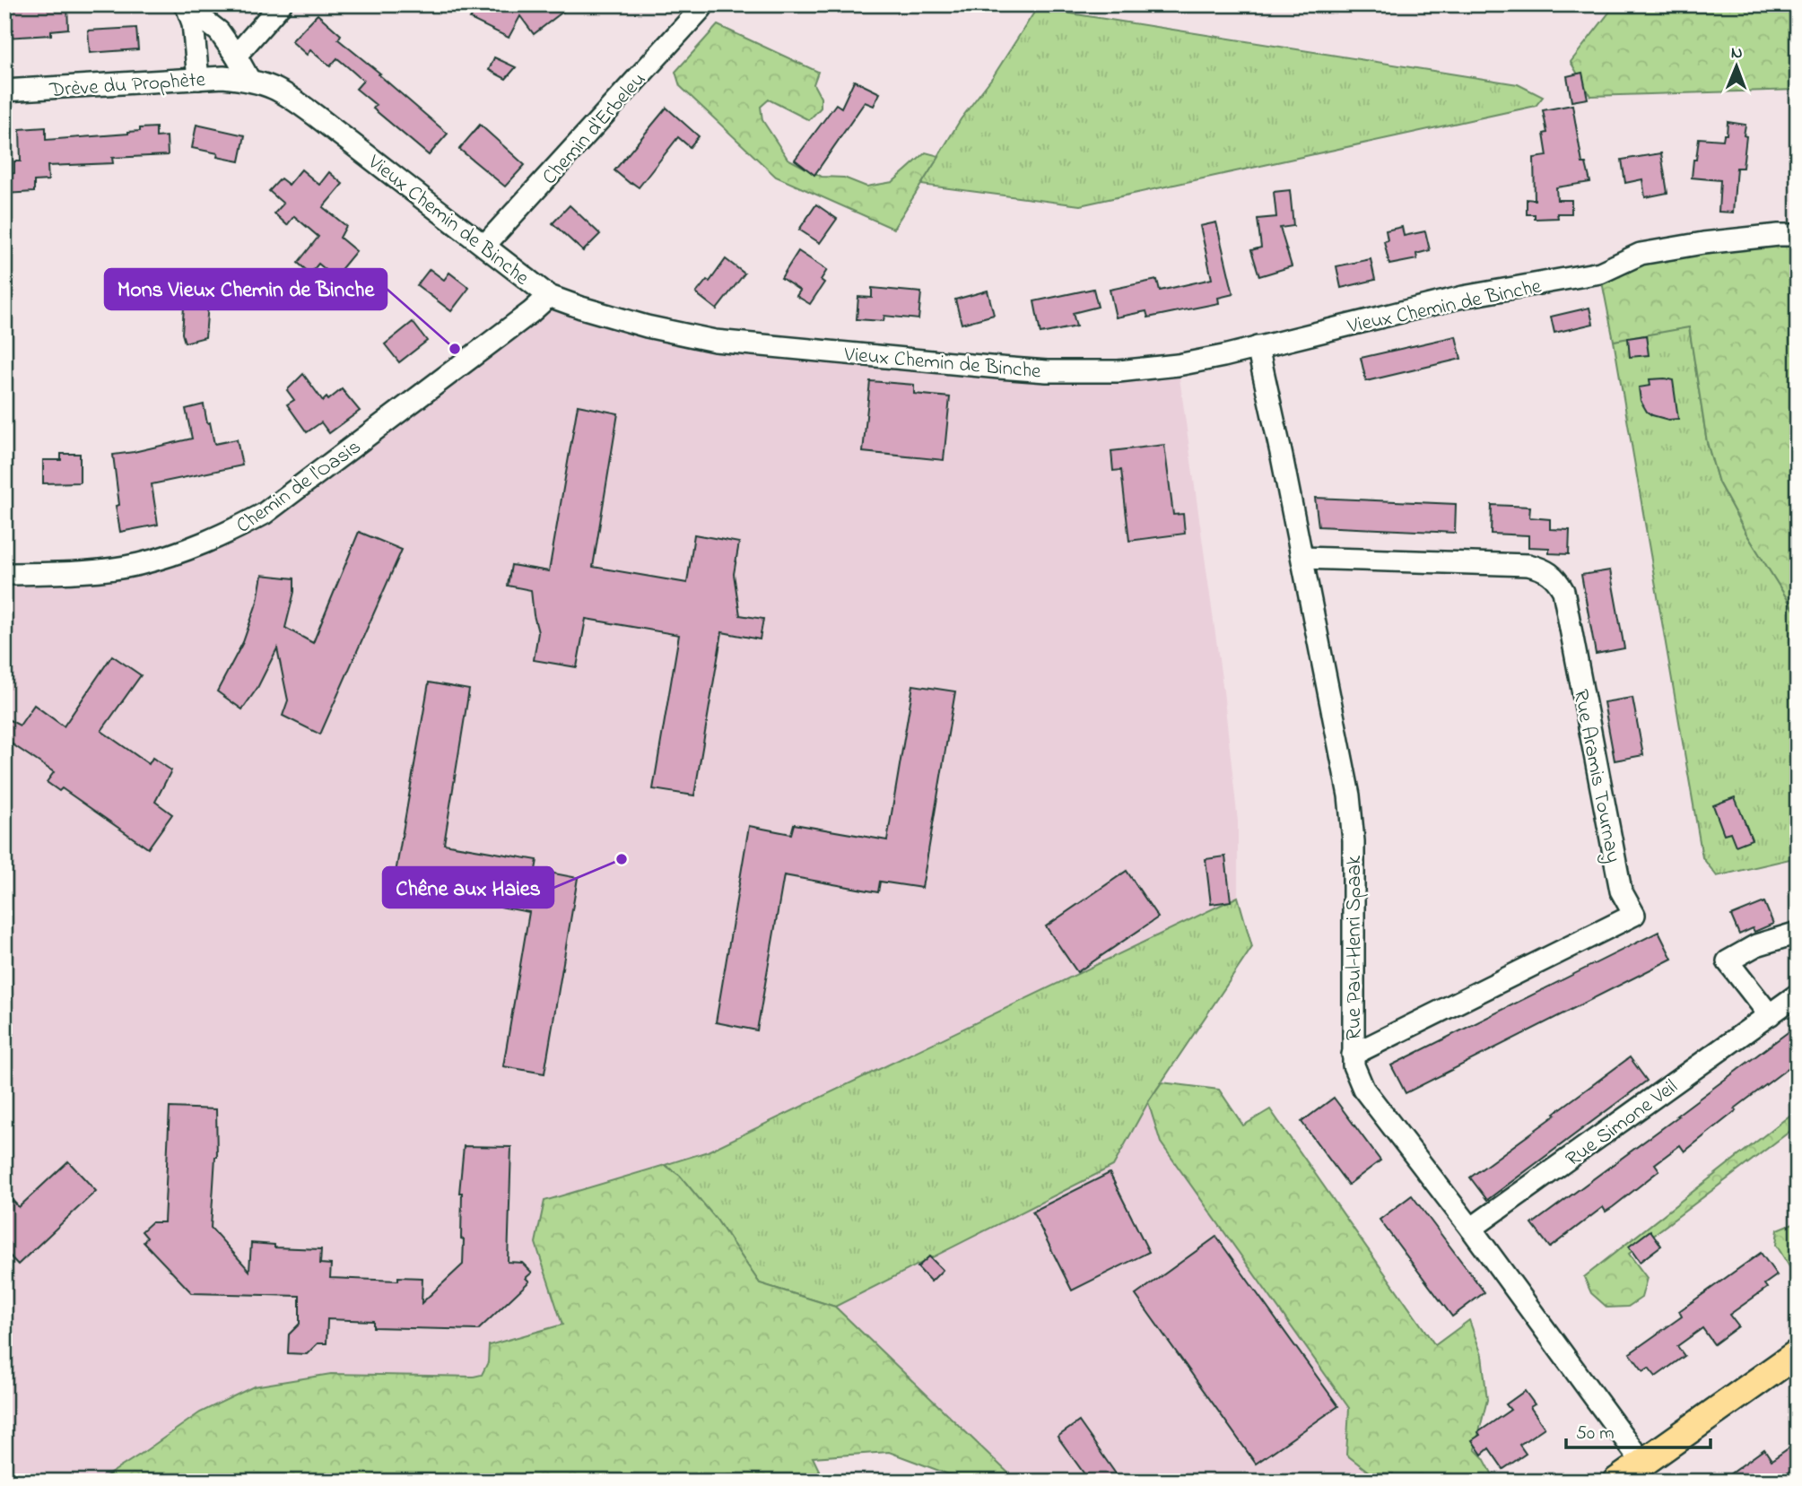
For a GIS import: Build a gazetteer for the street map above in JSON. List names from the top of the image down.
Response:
{
  "streets": {
    "street": [
      "Drève du Prophète",
      "Chemin d'Erbeleu",
      "Vieux Chemin de Binche",
      "Chemin de l'Oasis",
      "Rue Aramis Tournay",
      "Rue Paul-Henri Spaak",
      "Rue Simone Veil"
    ]
  },
  "crossings": [
    ["Drève du Prophète", "Vieux Chemin de Binche"],
    ["Chemin d'Erbeleu", "Vieux Chemin de Binche"],
    ["Vieux Chemin de Binche", "Chemin de l'Oasis"],
    ["Vieux Chemin de Binche", "Rue Paul-Henri Spaak"],
    ["Rue Aramis Tournay", "Rue Paul-Henri Spaak"],
    ["Rue Paul-Henri Spaak", "Rue Simone Veil"]
  ],
  "places": ["Mons Vieux Chemin de Binche", "Chêne aux Haies"],
  "scale_bar": "50 m",
  "north": "top"
}
